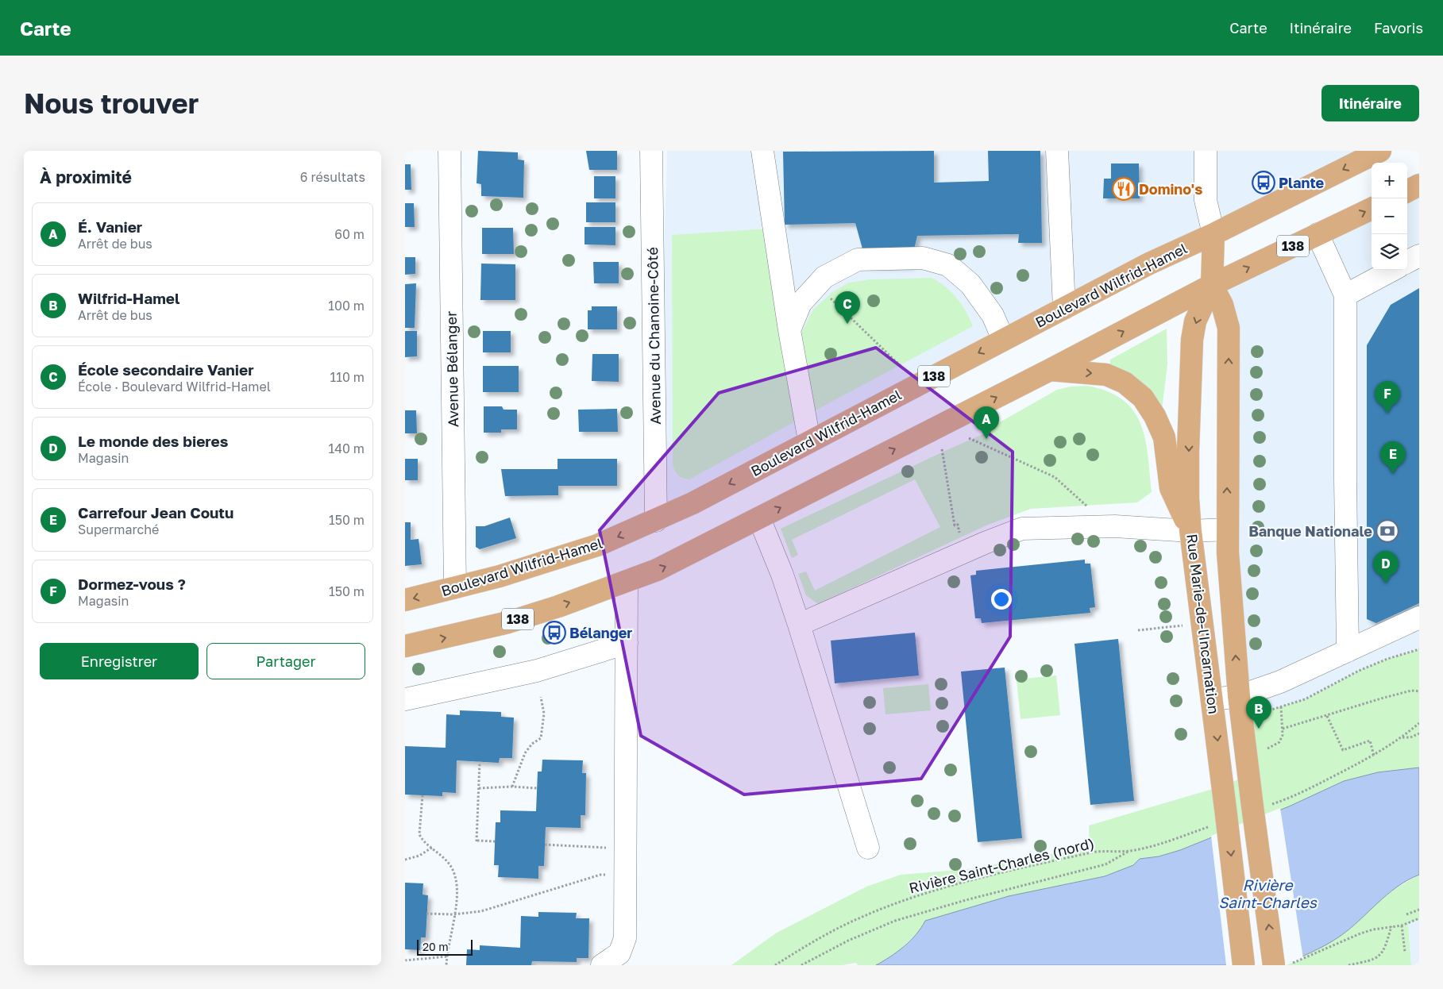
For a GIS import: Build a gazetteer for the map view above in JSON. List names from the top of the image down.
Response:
{
  "streets": {
    "main road": ["138", "Boulevard Wilfrid-Hamel", "Rue Marie-de-l'Incarnation"],
    "street": ["Avenue du Chanoine-Côté", "Avenue Bélanger"],
    "path": ["Rivière Saint-Charles (nord)"]
  },
  "crossings": [
    ["138", "Rue Marie-de-l'Incarnation"],
    ["Boulevard Wilfrid-Hamel", "Avenue du Chanoine-Côté"],
    ["Boulevard Wilfrid-Hamel", "Avenue Bélanger"],
    ["Boulevard Wilfrid-Hamel", "Rue Marie-de-l'Incarnation"]
  ],
  "water": ["Rivière Saint-Charles"],
  "places": {
    "bus stop": ["Plante", "Bélanger"],
    "restaurant": ["Domino's"],
    "bank": ["Banque Nationale"]
  },
  "scale_bar": "20 m",
  "page": {
    "header": "Carte",
    "nav": ["Carte", "Itinéraire", "Favoris"],
    "buttons": [
      "Itinéraire",
      ["Enregistrer", "Partager"]
    ],
    "title": "Nous trouver",
    "heading": ["À proximité", "6 résultats"],
    "map_buttons": ["+", "−"],
    "list": [
      {
        "mark": "A",
        "name": "É. Vanier",
        "note": "Arrêt de bus",
        "value": "60 m"
      },
      {
        "mark": "B",
        "name": "Wilfrid-Hamel",
        "note": "Arrêt de bus",
        "value": "100 m"
      },
      {
        "mark": "C",
        "name": "École secondaire Vanier",
        "note": "École · Boulevard Wilfrid-Hamel",
        "value": "110 m"
      },
      {
        "mark": "D",
        "name": "Le monde des bieres",
        "note": "Magasin",
        "value": "140 m"
      },
      {
        "mark": "E",
        "name": "Carrefour Jean Coutu",
        "note": "Supermarché",
        "value": "150 m"
      },
      {
        "mark": "F",
        "name": "Dormez-vous ?",
        "note": "Magasin",
        "value": "150 m"
      }
    ],
    "pins": [
      "C",
      "F",
      "A",
      "E",
      "D",
      "B"
    ],
    "scale": "20 m"
  }
}
